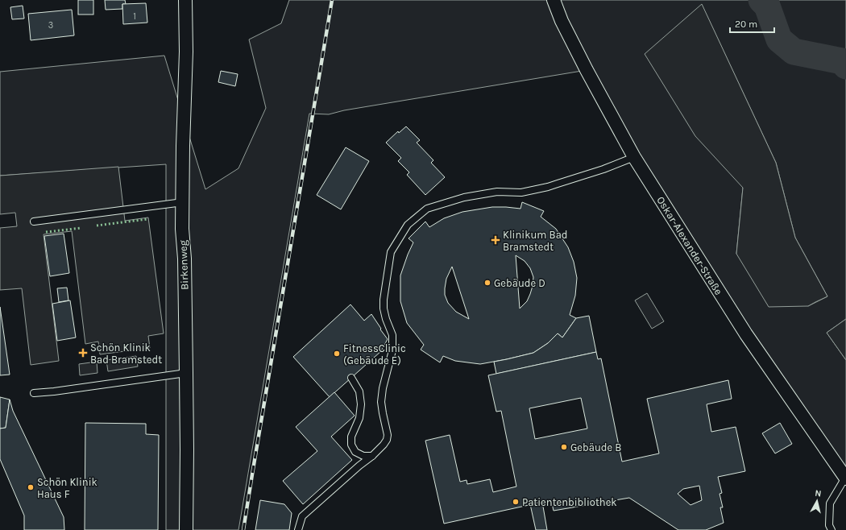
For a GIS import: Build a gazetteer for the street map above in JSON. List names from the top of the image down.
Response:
{
  "streets": {
    "street": ["Oskar-Alexander-Straße", "Birkenweg"]
  },
  "places": {
    "health": ["Klinikum Bad Bramstedt", "Schön Klinik Bad Bramstedt"],
    "other": [
      "Gebäude D",
      "FitnessClinic (Gebäude E)",
      "Gebäude B",
      "Schön Klinik Haus F",
      "Patientenbibliothek"
    ]
  },
  "house_numbers": ["1", "3"],
  "scale_bar": "20 m",
  "north": "top"
}
